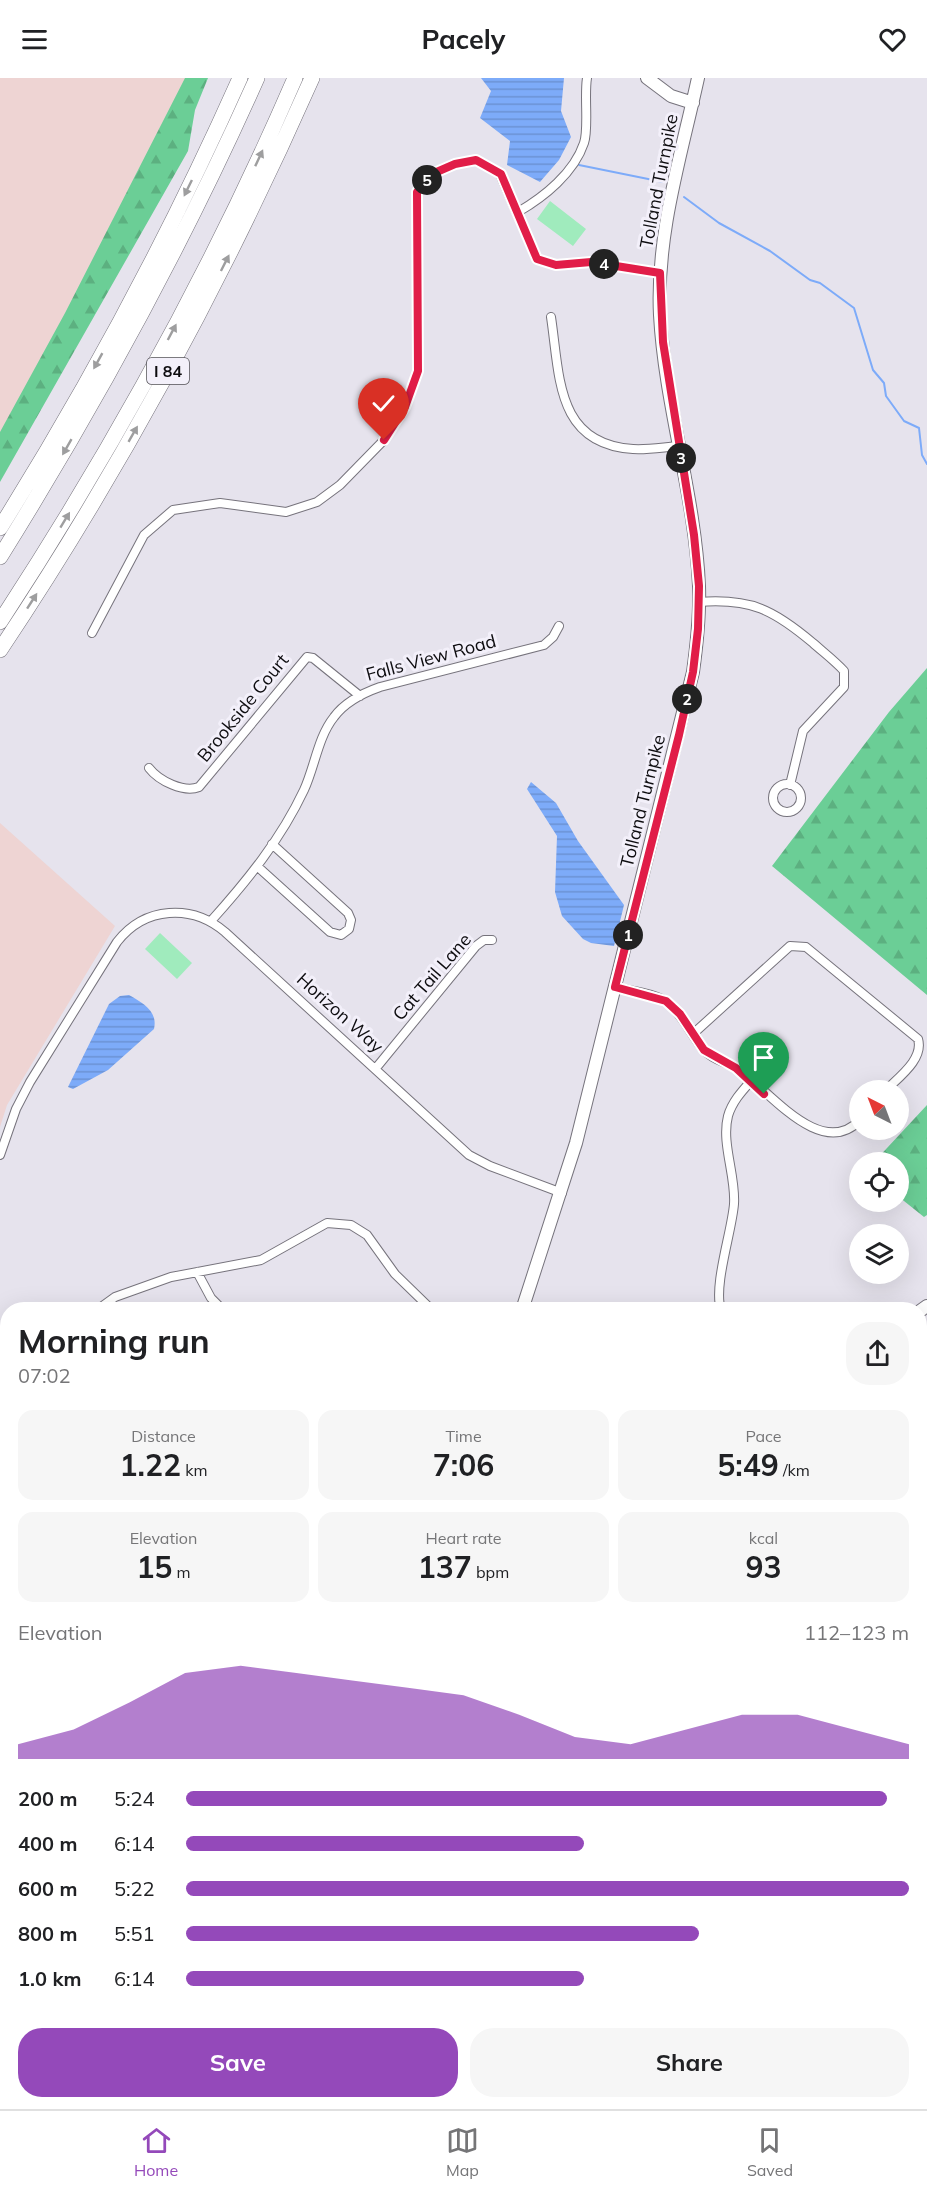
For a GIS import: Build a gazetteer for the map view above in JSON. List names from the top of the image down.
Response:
{
  "streets": {
    "highway": ["I 84"],
    "street": [
      "Tolland Turnpike",
      "Falls View Road",
      "Brookside Court",
      "Cat Tail Lane",
      "Horizon Way"
    ]
  },
  "crossings": [
    ["Tolland Turnpike", "Horizon Way"],
    ["Falls View Road", "Brookside Court"],
    ["Falls View Road", "Horizon Way"],
    ["Cat Tail Lane", "Horizon Way"]
  ],
  "north": "top left",
  "page": {
    "header": "Pacely",
    "pins": [
      "5",
      "4",
      "3",
      "2",
      "1"
    ],
    "heading": ["Morning run", "07:02"],
    "stats": [
      ["Distance", "1.22 km"],
      ["Time", "7:06"],
      ["Pace", "5:49 /km"],
      ["Elevation", "15 m"],
      ["Heart rate", "137 bpm"],
      ["kcal", "93"]
    ],
    "chart": ["Elevation", "112–123 m"],
    "list": [
      {
        "name": "200 m",
        "note": "5:24"
      },
      {
        "name": "400 m",
        "note": "6:14"
      },
      {
        "name": "600 m",
        "note": "5:22"
      },
      {
        "name": "800 m",
        "note": "5:51"
      },
      {
        "name": "1.0 km",
        "note": "6:14"
      }
    ],
    "buttons": ["Save", "Share"],
    "tabs": ["Home", "Map", "Saved"]
  }
}
